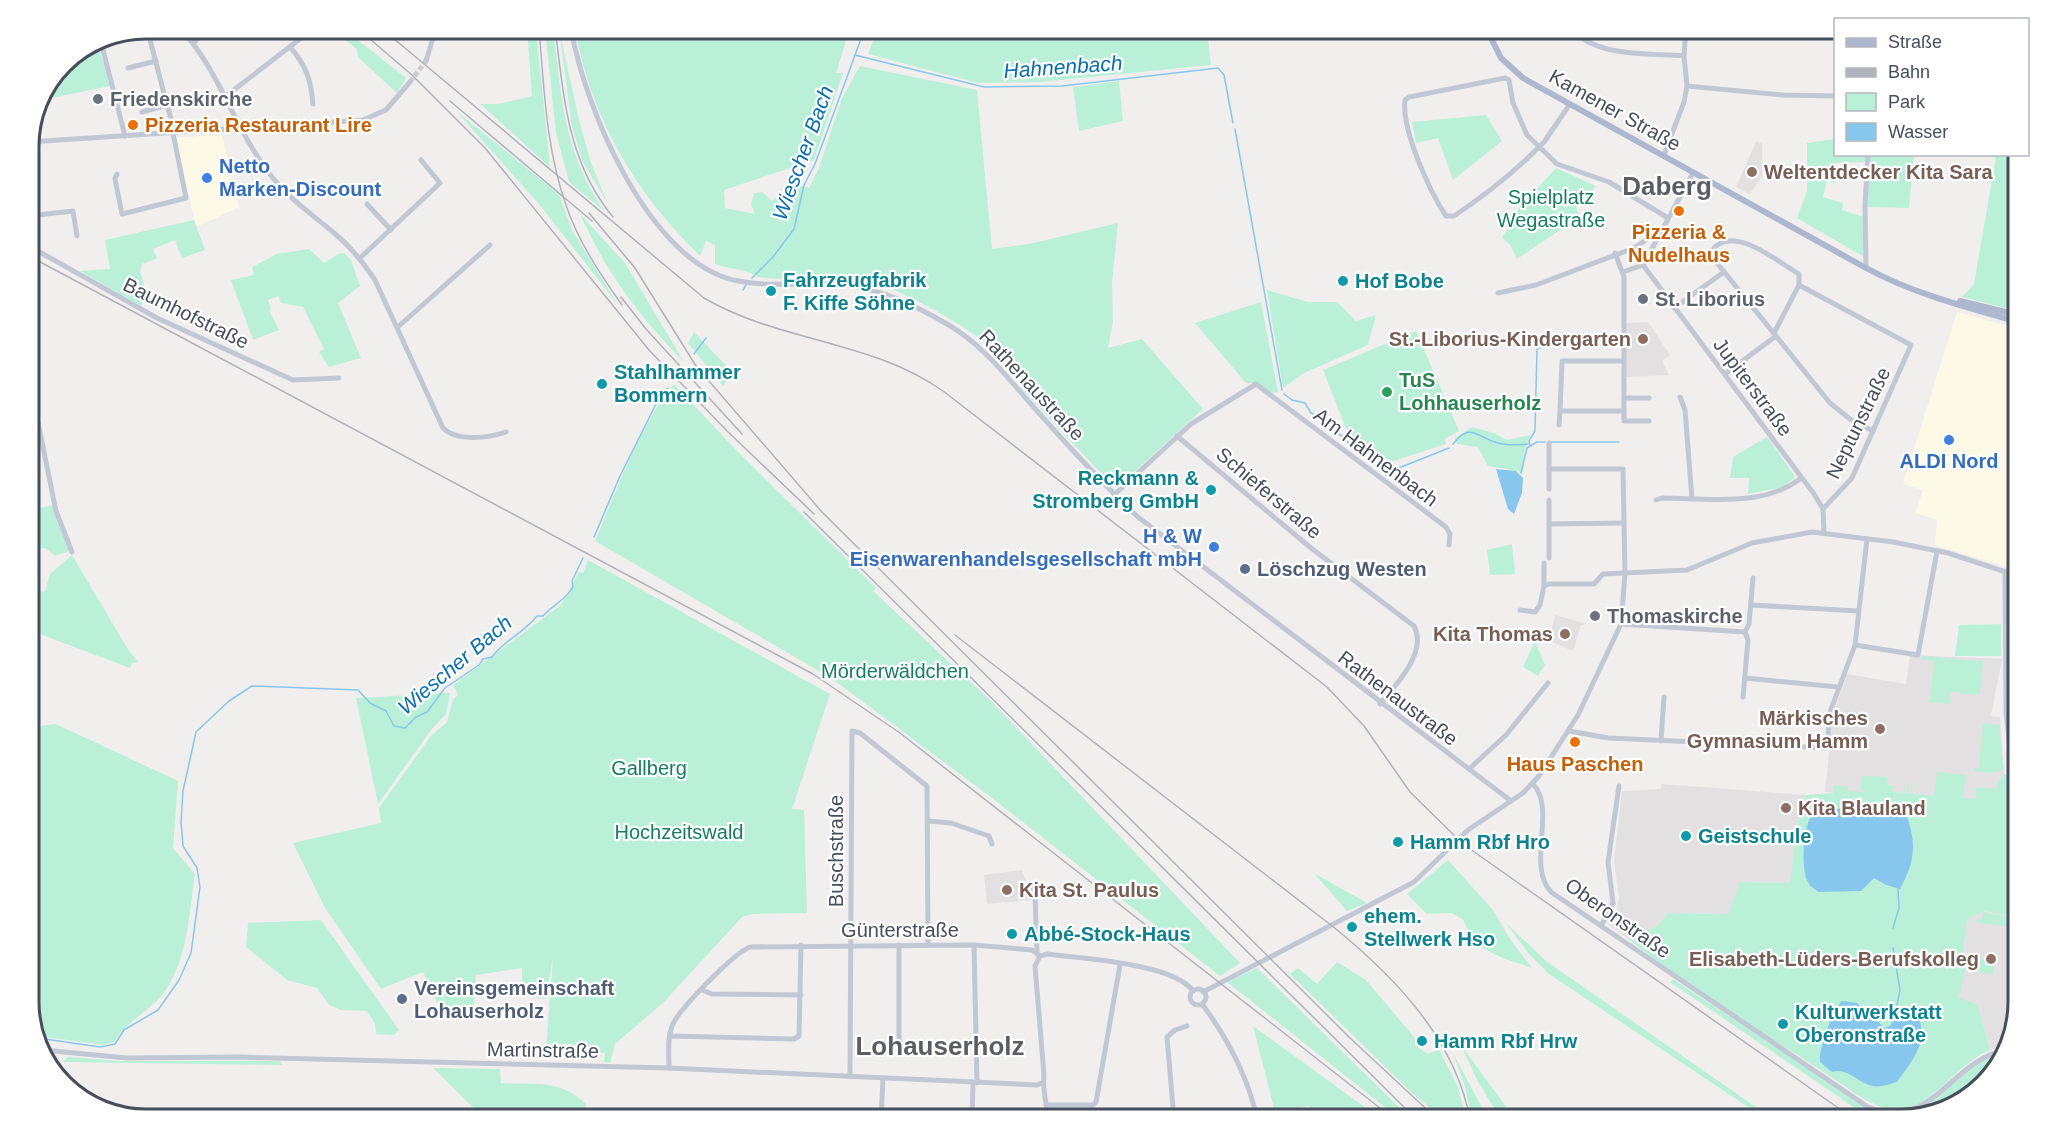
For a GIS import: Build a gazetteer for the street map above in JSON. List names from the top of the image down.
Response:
{
  "streets": {
    "main road": ["Kamener Straße"],
    "street": [
      "Baumhofstraße",
      "Rathenaustraße",
      "Jupiterstraße",
      "Neptunstraße",
      "Am Hahnenbach",
      "Schieferstraße",
      "Buschstraße",
      "Oberonstraße",
      "Günterstraße",
      "Martinstraße"
    ]
  },
  "crossings": [
    ["Rathenaustraße", "Schieferstraße"],
    ["Jupiterstraße", "Neptunstraße"],
    ["Am Hahnenbach", "Schieferstraße"],
    ["Buschstraße", "Günterstraße"],
    ["Buschstraße", "Martinstraße"],
    ["Günterstraße", "Martinstraße"]
  ],
  "districts": ["Daberg", "Lohauserholz"],
  "water": ["Hahnenbach", "Wiescher Bach"],
  "parks": [
    "Spielplatz Wegastraße",
    "Mörderwäldchen",
    "Gallberg",
    "Hochzeitswald"
  ],
  "places": [
    "Friedenskirche",
    "Pizzeria Restaurant Lire",
    "Weltentdecker Kita Sara",
    "Netto Marken-Discount",
    "Pizzeria & Nudelhaus",
    "Hof Bobe",
    "Fahrzeugfabrik F. Kiffe Söhne",
    "St. Liborius",
    "St.-Liborius-Kindergarten",
    "Stahlhammer Bommern",
    "TuS Lohhauserholz",
    "ALDI Nord",
    "Reckmann & Stromberg GmbH",
    "H & W Eisenwarenhandelsgesellschaft mbH",
    "Löschzug Westen",
    "Thomaskirche",
    "Kita Thomas",
    "Märkisches Gymnasium Hamm",
    "Haus Paschen",
    "Kita Blauland",
    "Geistschule",
    "Hamm Rbf Hro",
    "Kita St. Paulus",
    "ehem. Stellwerk Hso",
    "Abbé-Stock-Haus",
    "Elisabeth-Lüders-Berufskolleg",
    "Vereinsgemeinschaft Lohauserholz",
    "Kulturwerkstatt Oberonstraße",
    "Hamm Rbf Hrw"
  ],
  "legend": [
    "Straße",
    "Bahn",
    "Park",
    "Wasser"
  ]
}
